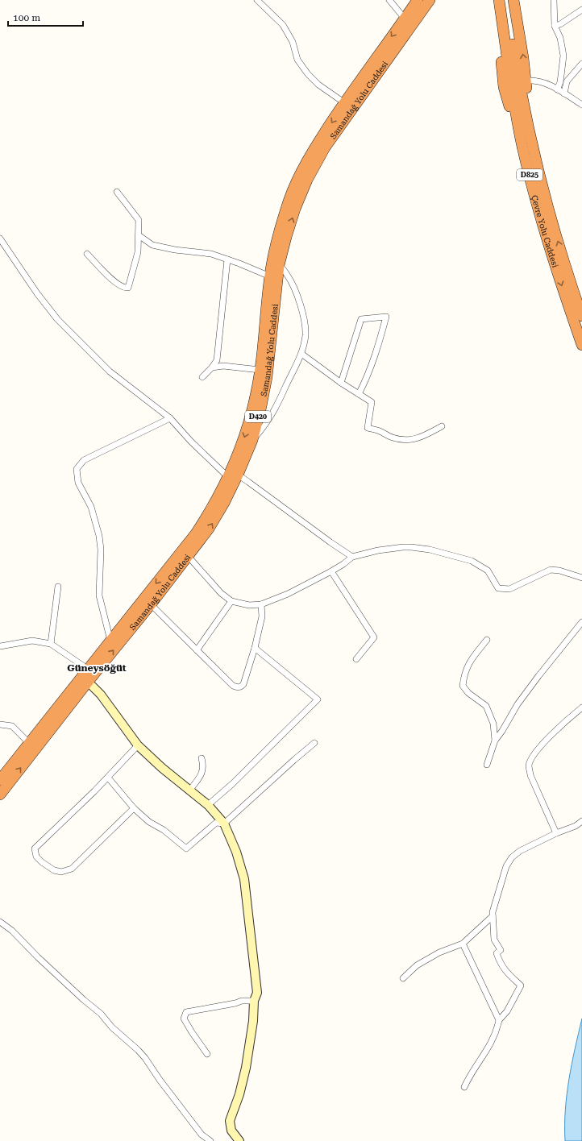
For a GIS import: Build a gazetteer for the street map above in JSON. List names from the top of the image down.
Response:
{
  "streets": {
    "highway": [
      "Samandağ Yolu Caddesi",
      "D825",
      "Çevre Yolu Caddesi",
      "D420"
    ]
  },
  "districts": ["Güneysöğüt"],
  "scale_bar": "100 m"
}
